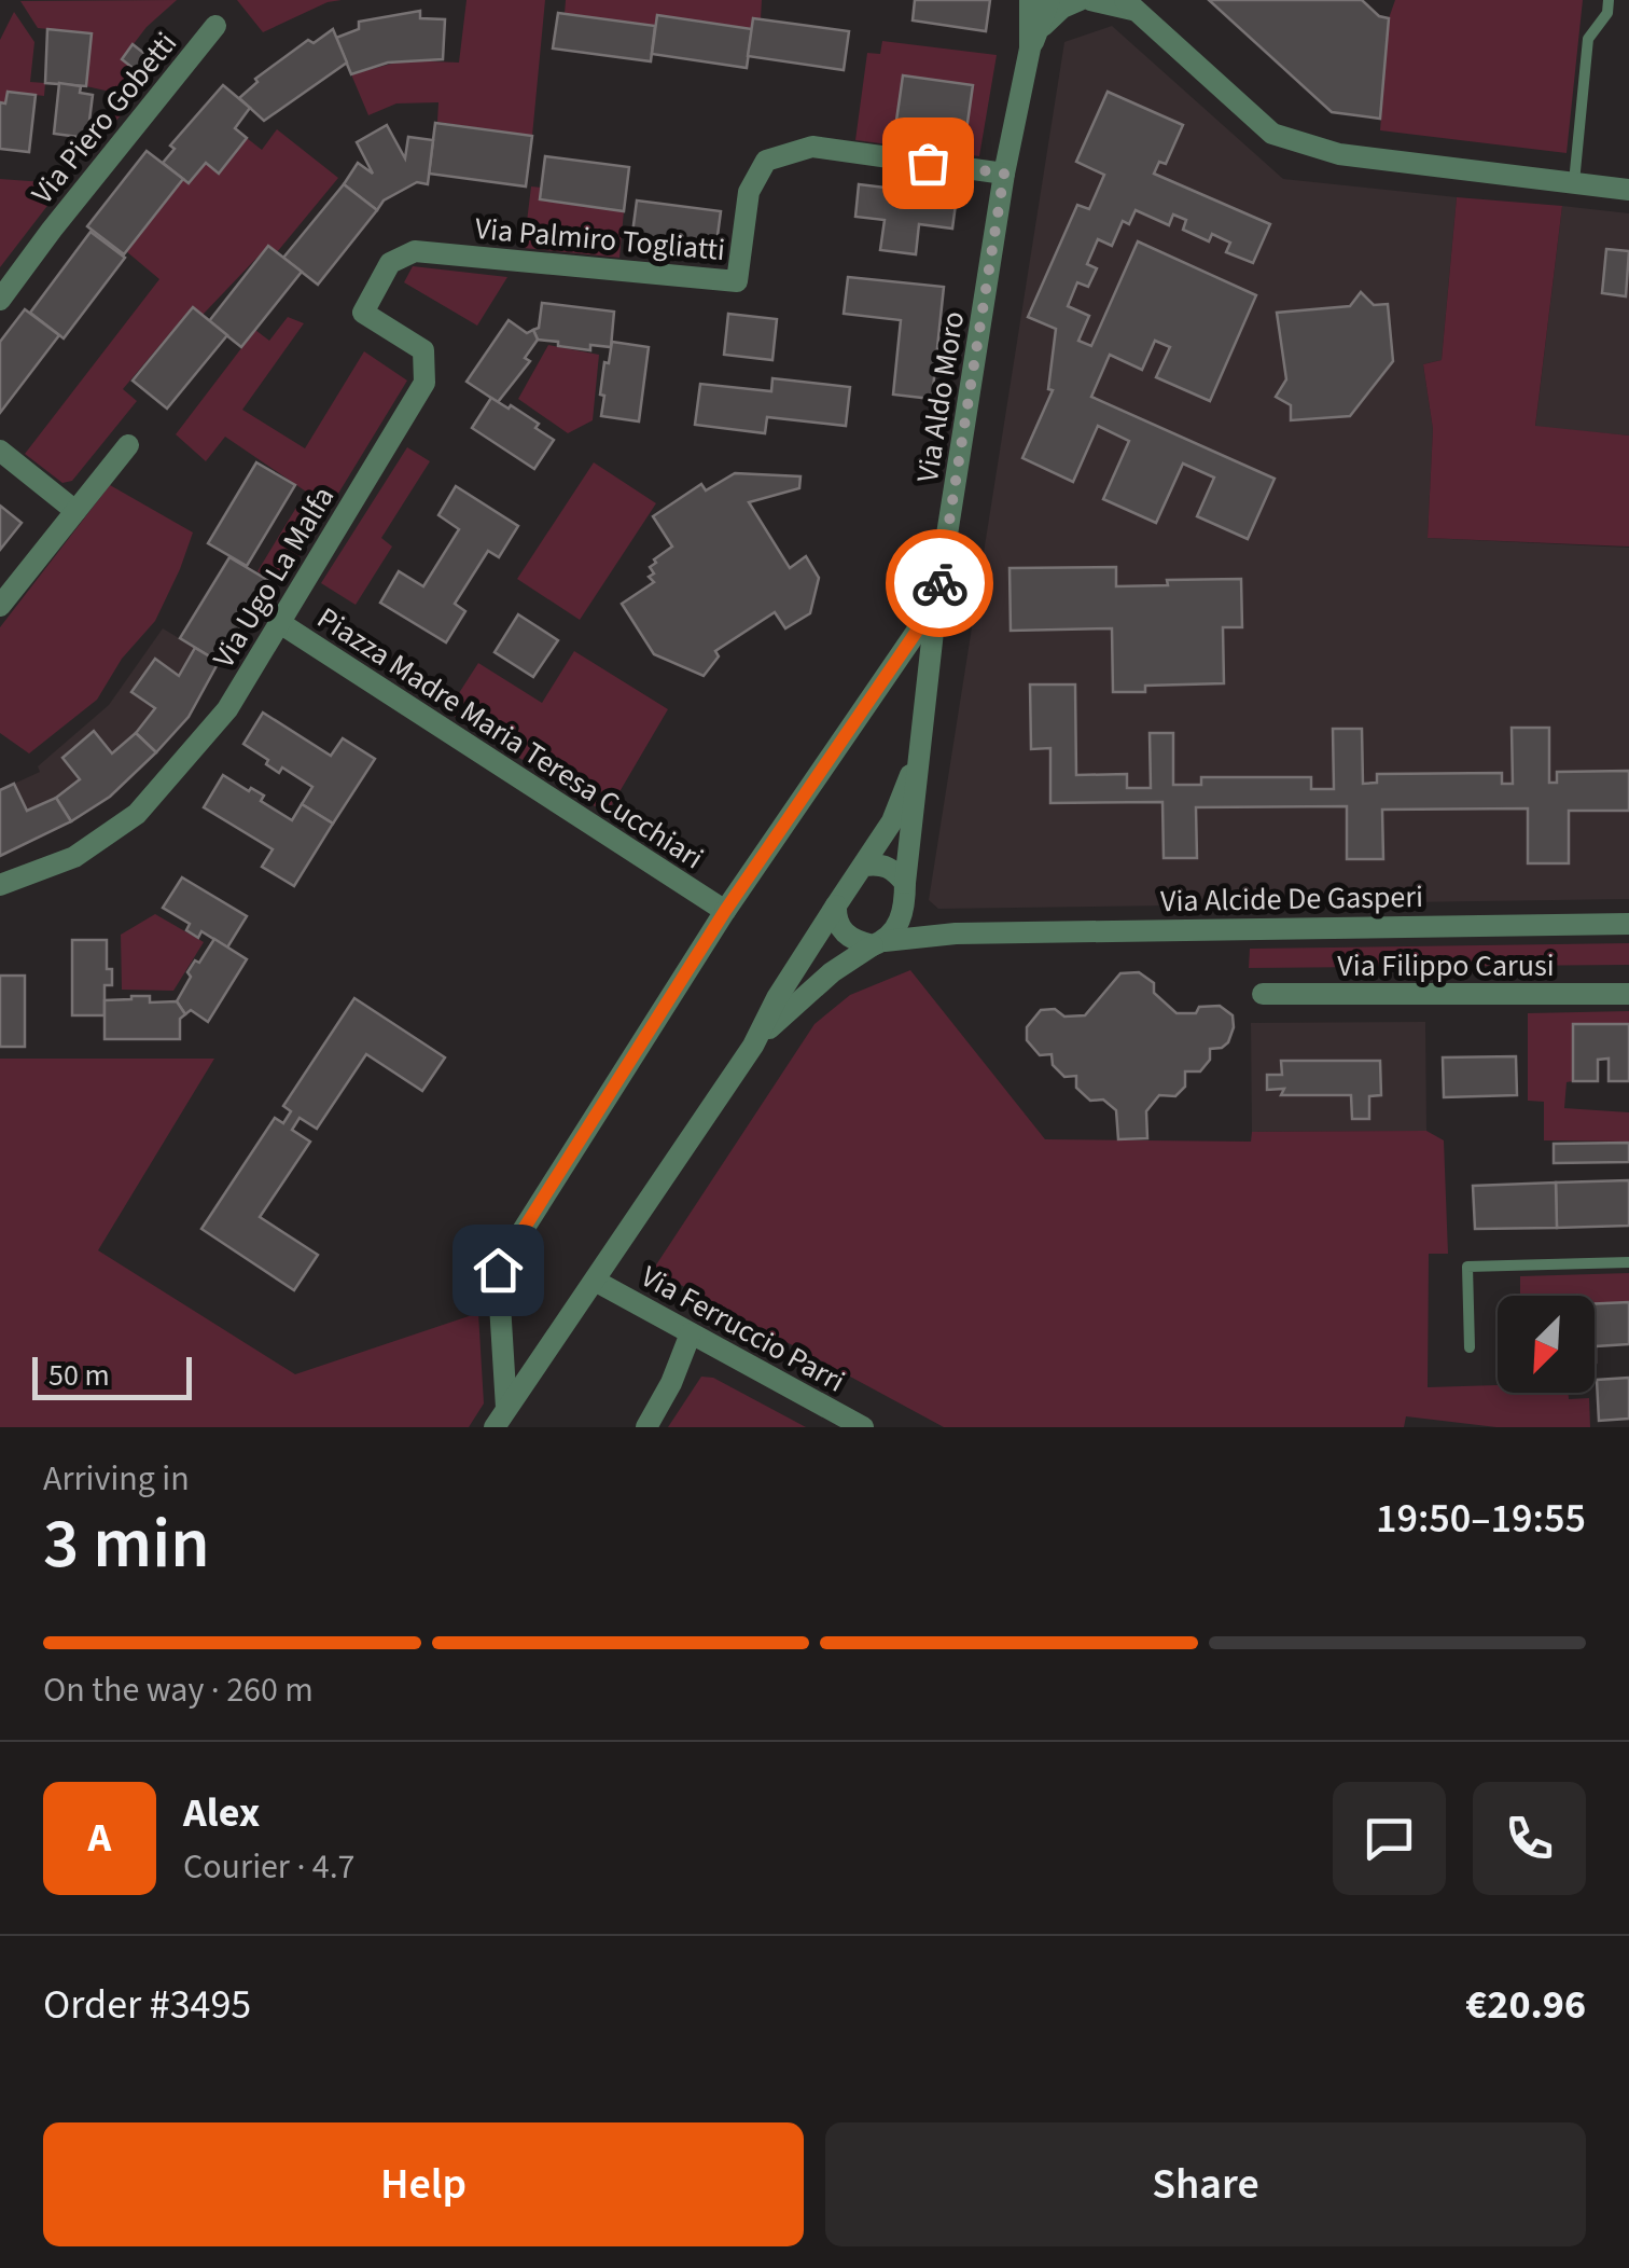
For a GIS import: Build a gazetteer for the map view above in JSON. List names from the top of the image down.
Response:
{
  "streets": {
    "street": [
      "Via Piero Gobetti",
      "Via Palmiro Togliatti",
      "Via Aldo Moro",
      "Via Ugo La Malfa",
      "Piazza Madre Maria Teresa Cucchiari",
      "Via Alcide De Gasperi",
      "Via Filippo Carusi",
      "Via Ferruccio Parri"
    ]
  },
  "crossings": [
    ["Via Palmiro Togliatti", "Via Aldo Moro"],
    ["Via Palmiro Togliatti", "Via Ugo La Malfa"],
    ["Via Aldo Moro", "Via Alcide De Gasperi"],
    ["Via Ugo La Malfa", "Piazza Madre Maria Teresa Cucchiari"]
  ],
  "scale_bar": "50 m",
  "north": "bottom left",
  "page": {
    "scale": "50 m",
    "heading": ["3 min", "Arriving in", "19:50–19:55"],
    "panel": [
      "Alex",
      "Courier · 4.7",
      "Order #3495",
      "€20.96"
    ],
    "bar": "On the way · 260 m",
    "round": "A",
    "buttons": ["Help", "Share"]
  }
}
